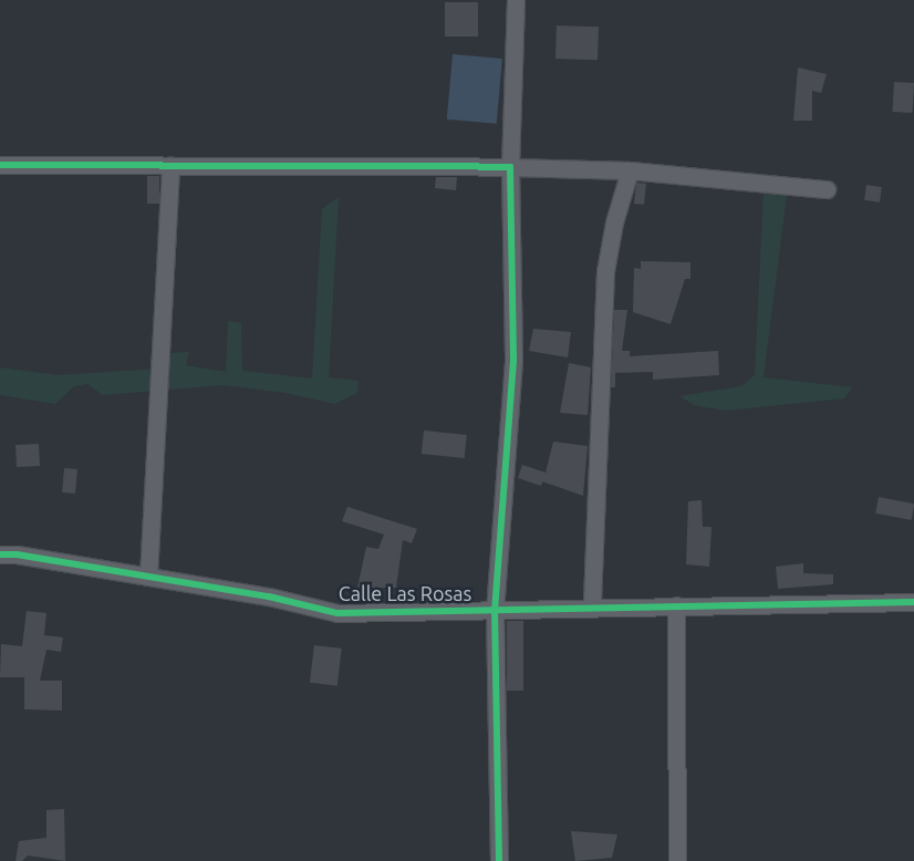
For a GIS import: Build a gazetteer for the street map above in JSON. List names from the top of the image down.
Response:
{
  "streets": {
    "street": ["Calle Las Rosas"]
  }
}
